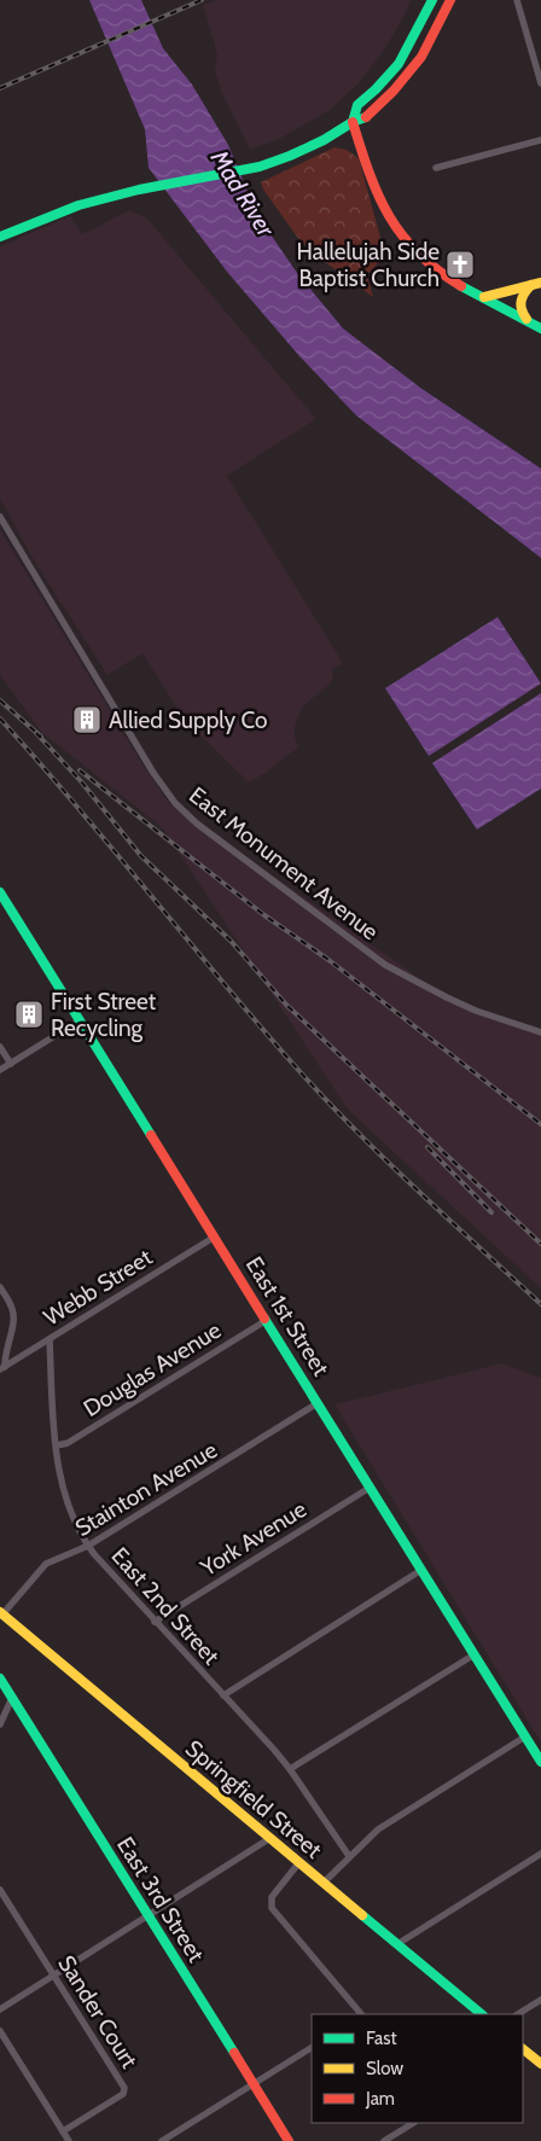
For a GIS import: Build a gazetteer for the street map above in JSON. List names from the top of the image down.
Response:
{
  "streets": {
    "main road": ["East 1st Street", "Springfield Street", "East 3rd Street"],
    "street": [
      "East Monument Avenue",
      "Webb Street",
      "Douglas Avenue",
      "Stainton Avenue",
      "York Avenue",
      "East 2nd Street",
      "Sander Court"
    ]
  },
  "crossings": [
    ["Webb Street", "East 1st Street"],
    ["Webb Street", "East 2nd Street"],
    ["East 1st Street", "Douglas Avenue"],
    ["East 1st Street", "Stainton Avenue"],
    ["East 1st Street", "York Avenue"],
    ["Douglas Avenue", "East 2nd Street"],
    ["Stainton Avenue", "East 2nd Street"],
    ["Stainton Avenue", "Springfield Street"],
    ["York Avenue", "East 2nd Street"]
  ],
  "water": ["Mad River"],
  "places": {
    "church": ["Hallelujah Side Baptist Church"],
    "building": ["Allied Supply Co", "First Street Recycling"]
  },
  "legend": ["Fast", "Slow", "Jam"]
}
